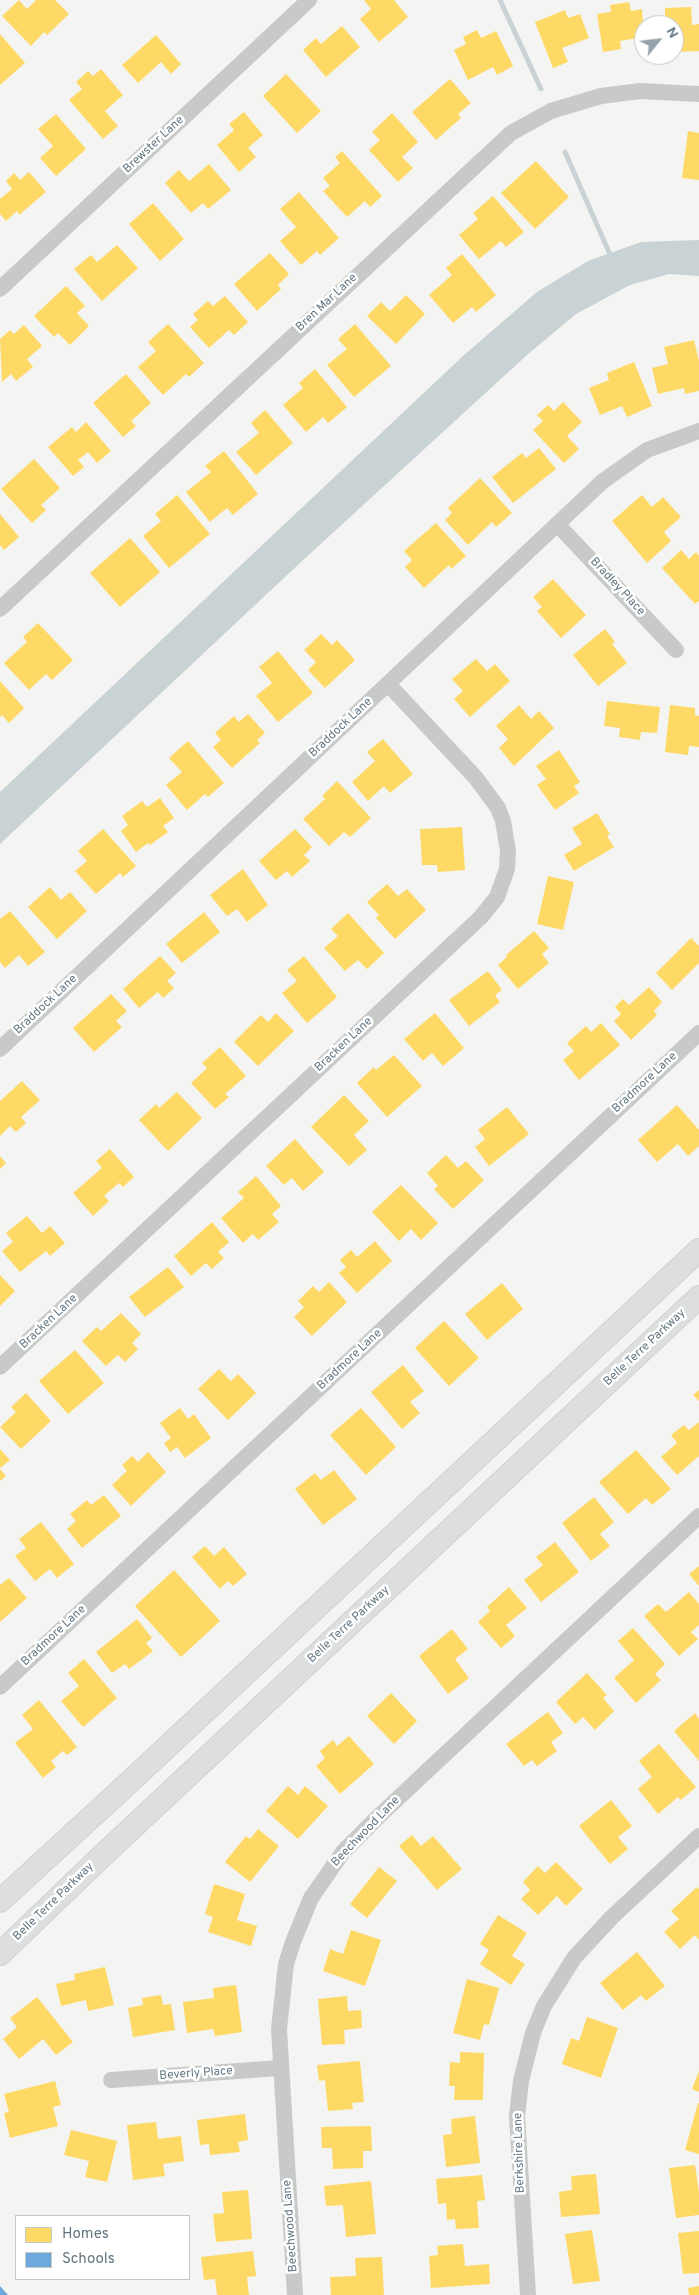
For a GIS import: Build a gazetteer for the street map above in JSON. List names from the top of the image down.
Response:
{
  "streets": {
    "main road": ["Belle Terre Parkway"],
    "street": [
      "Brewster Lane",
      "Bren Mar Lane",
      "Bradley Place",
      "Braddock Lane",
      "Bracken Lane",
      "Bradmore Lane",
      "Beechwood Lane",
      "Beverly Place",
      "Berkshire Lane"
    ]
  },
  "crossings": [
    ["Bradley Place", "Braddock Lane"],
    ["Braddock Lane", "Bracken Lane"],
    ["Beechwood Lane", "Beverly Place"]
  ],
  "legend": ["Homes", "Schools"],
  "north": "top right"
}
